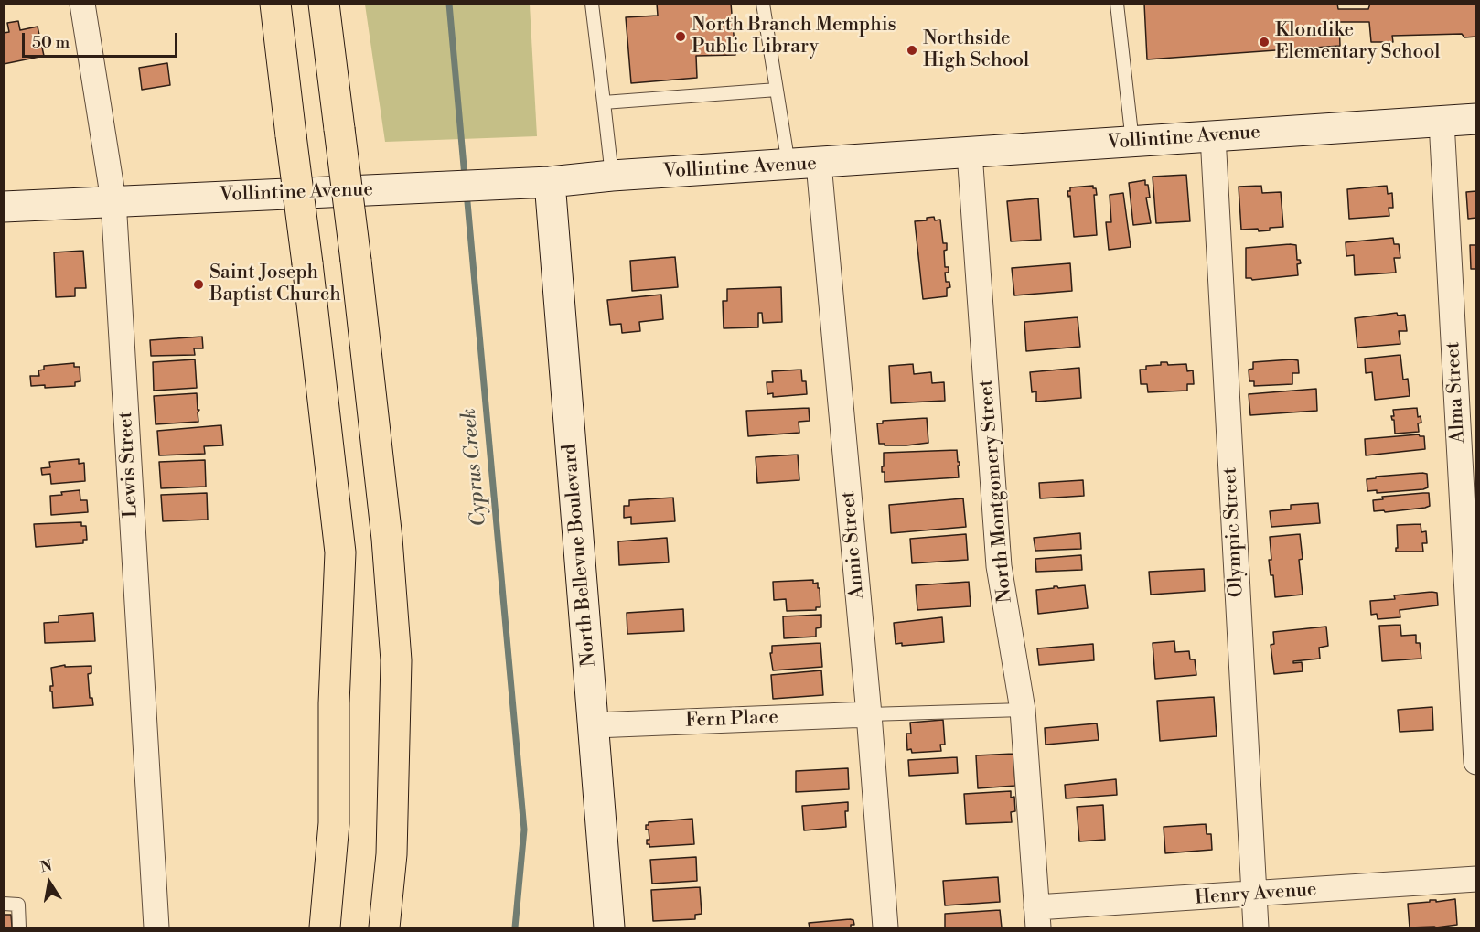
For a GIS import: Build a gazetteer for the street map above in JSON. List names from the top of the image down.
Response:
{
  "streets": {
    "street": [
      "Vollintine Avenue",
      "Alma Street",
      "Lewis Street",
      "North Montgomery Street",
      "Olympic Street",
      "Annie Street",
      "North Bellevue Boulevard",
      "Fern Place",
      "Henry Avenue"
    ]
  },
  "crossings": [
    ["Vollintine Avenue", "Alma Street"],
    ["Vollintine Avenue", "Lewis Street"],
    ["Vollintine Avenue", "North Montgomery Street"],
    ["Vollintine Avenue", "Olympic Street"],
    ["Vollintine Avenue", "Annie Street"],
    ["Vollintine Avenue", "North Bellevue Boulevard"],
    ["North Montgomery Street", "Henry Avenue"],
    ["Olympic Street", "Henry Avenue"],
    ["Annie Street", "Fern Place"],
    ["North Bellevue Boulevard", "Fern Place"]
  ],
  "water": ["Cyprus Creek"],
  "places": [
    "North Branch Memphis Public Library",
    "Klondike Elementary School",
    "Northside High School",
    "Saint Joseph Baptist Church"
  ],
  "scale_bar": "50 m",
  "north": "top"
}
